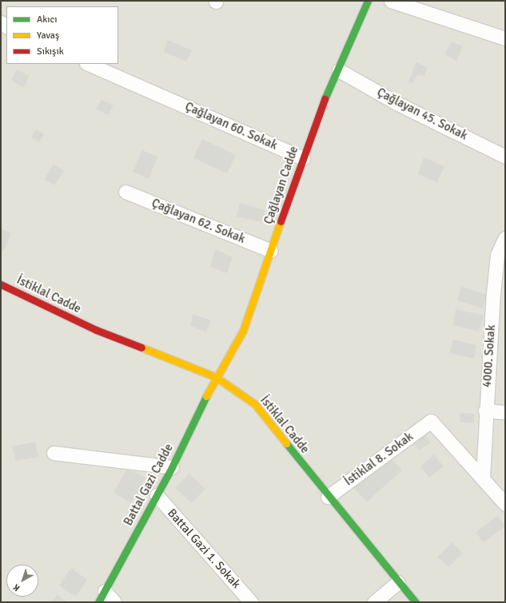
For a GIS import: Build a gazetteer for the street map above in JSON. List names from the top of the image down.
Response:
{
  "streets": {
    "street": [
      "Çağlayan 45. Sokak",
      "Çağlayan 60. Sokak",
      "Çağlayan Cadde",
      "Çağlayan 62. Sokak",
      "İstiklal Cadde",
      "4000. Sokak",
      "İstiklal 8. Sokak",
      "Battal Gazi Cadde",
      "Battal Gazi 1. Sokak"
    ]
  },
  "crossings": [
    ["Çağlayan 45. Sokak", "Çağlayan Cadde"],
    ["Çağlayan 60. Sokak", "Çağlayan Cadde"],
    ["Çağlayan Cadde", "Çağlayan 62. Sokak"],
    ["Çağlayan Cadde", "İstiklal Cadde"],
    ["Çağlayan Cadde", "Battal Gazi Cadde"],
    ["İstiklal Cadde", "İstiklal 8. Sokak"],
    ["İstiklal Cadde", "Battal Gazi Cadde"],
    ["4000. Sokak", "İstiklal 8. Sokak"],
    ["Battal Gazi Cadde", "Battal Gazi 1. Sokak"]
  ],
  "legend": ["Akıcı", "Yavaş", "Sıkışık"],
  "north": "bottom left"
}
